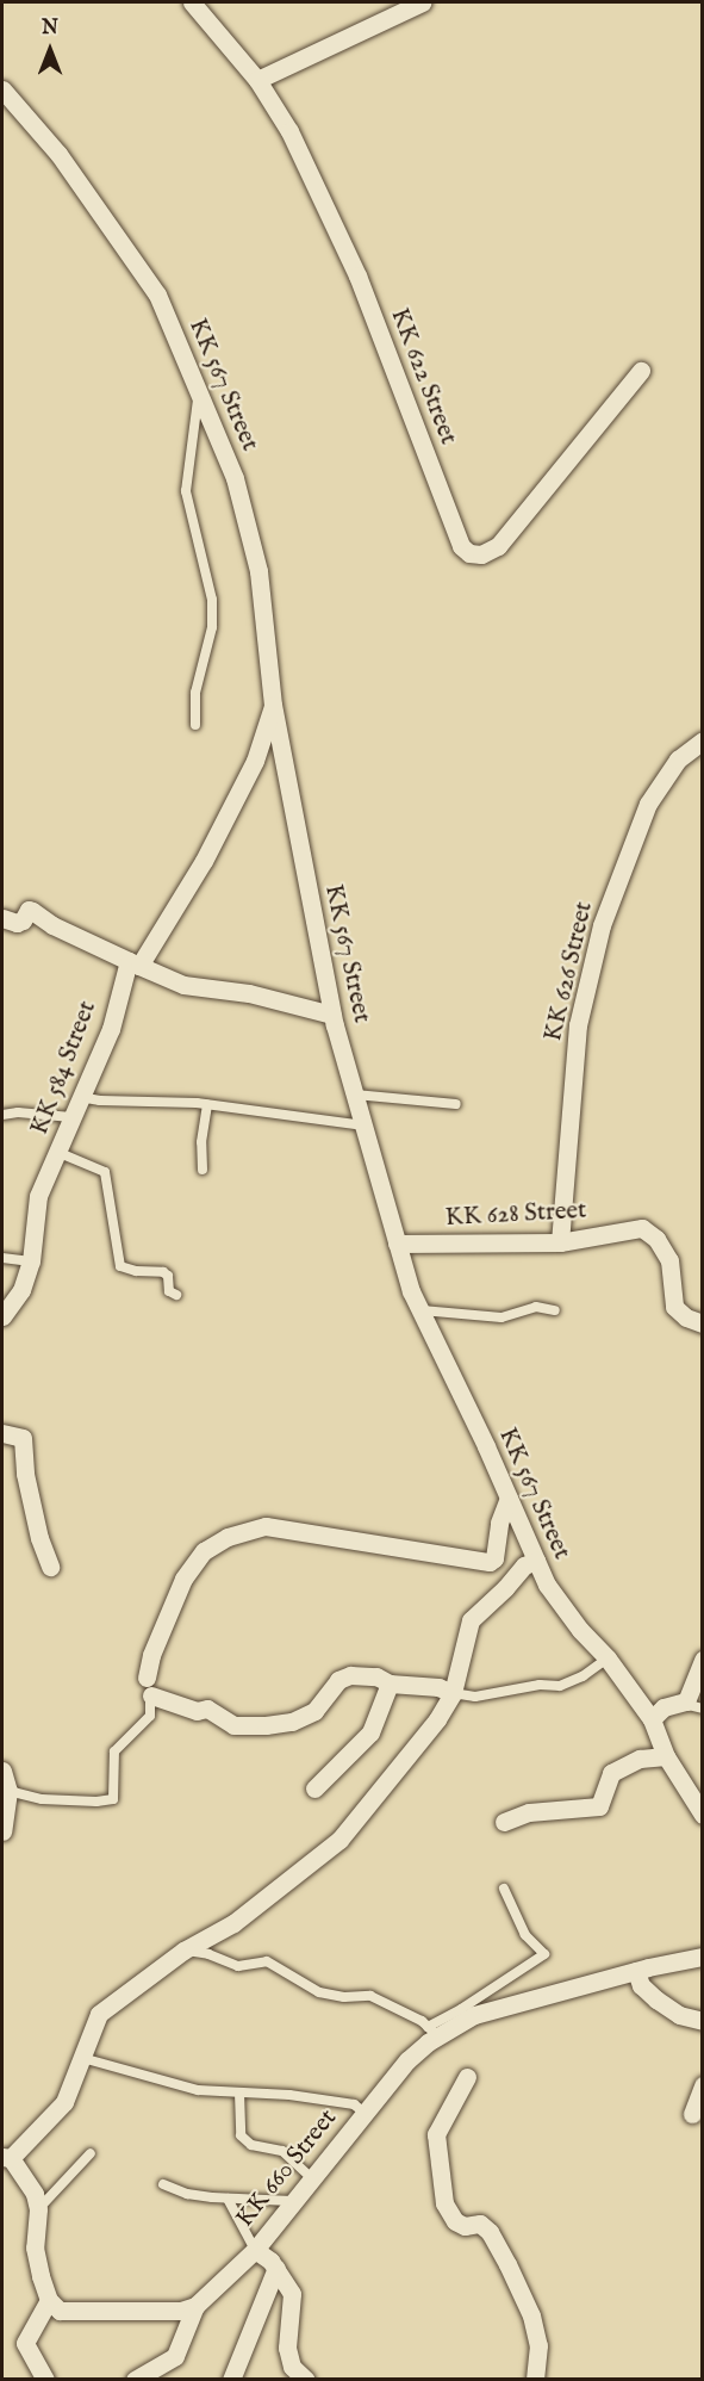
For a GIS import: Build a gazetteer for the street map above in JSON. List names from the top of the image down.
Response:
{
  "streets": {
    "street": [
      "KK 622 Street",
      "KK 567 Street",
      "KK 626 Street",
      "KK 584 Street",
      "KK 628 Street",
      "KK 660 Street"
    ]
  },
  "crossings": [
    ["KK 567 Street", "KK 584 Street"],
    ["KK 567 Street", "KK 628 Street"],
    ["KK 626 Street", "KK 628 Street"]
  ],
  "north": "top"
}
